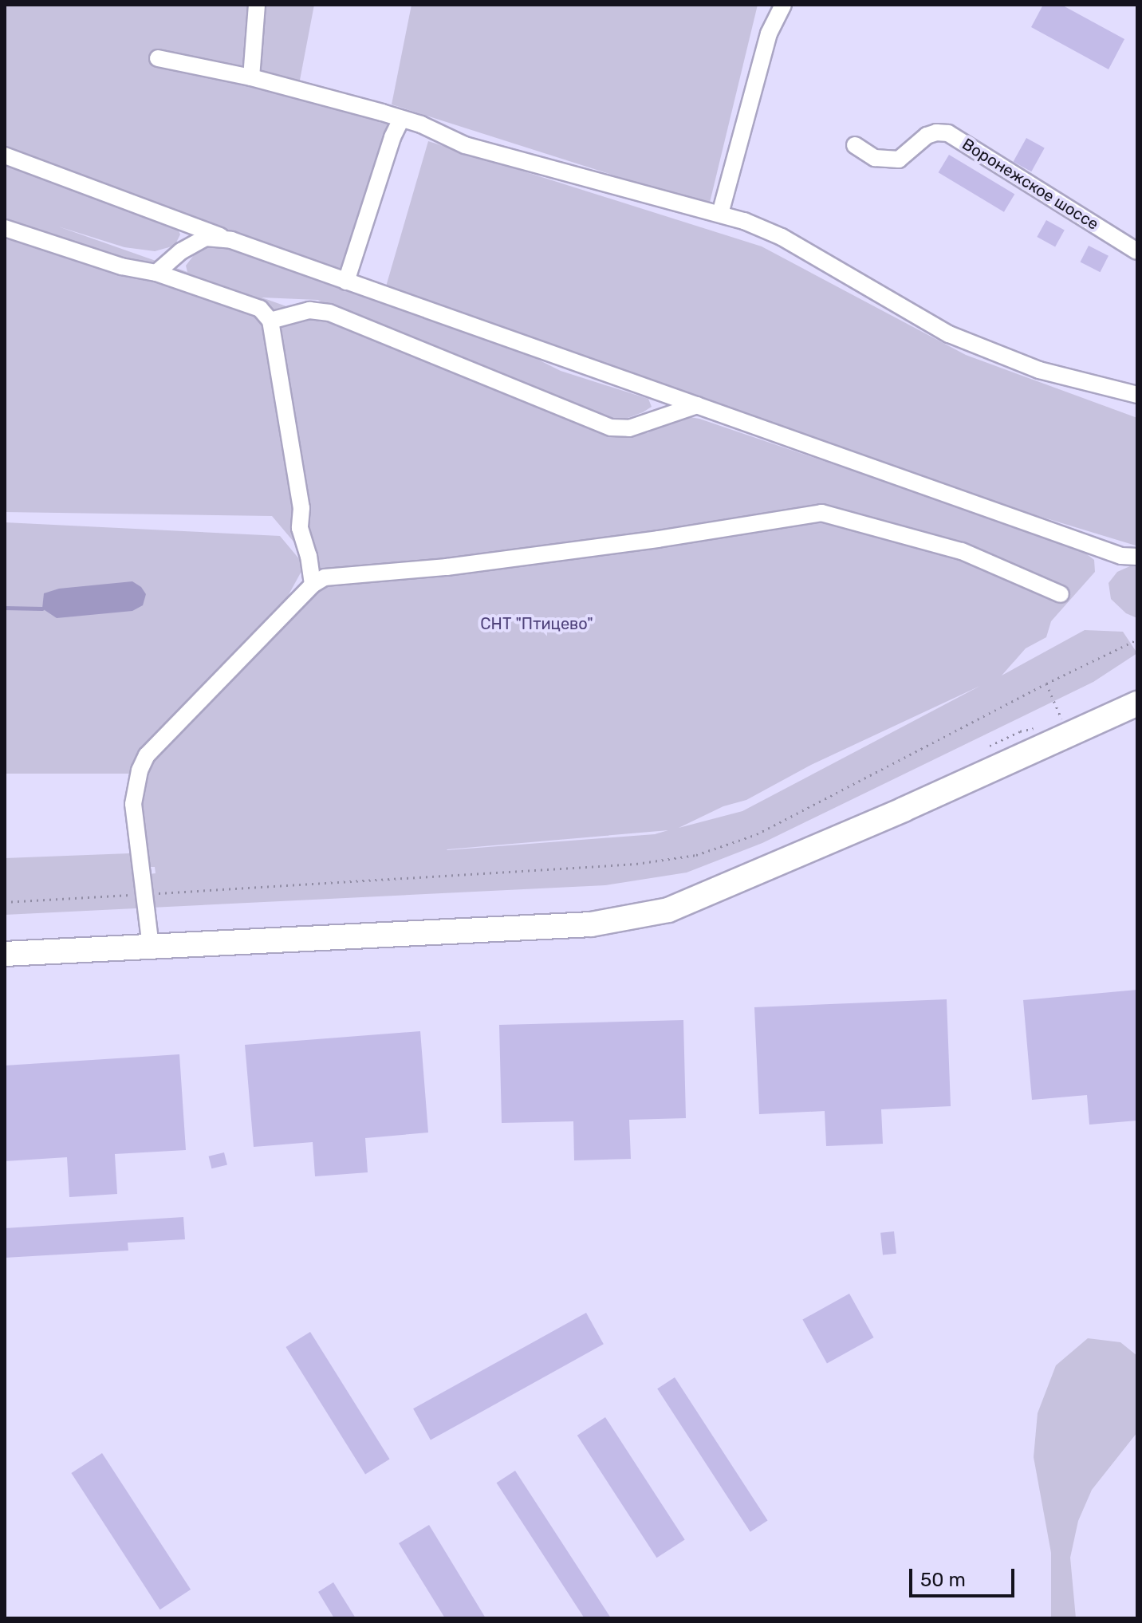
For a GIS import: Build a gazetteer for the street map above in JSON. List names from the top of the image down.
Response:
{
  "streets": {
    "street": ["Воронежское шоссе"]
  },
  "parks": ["СНТ \"Птицево\""],
  "scale_bar": "50 m"
}
